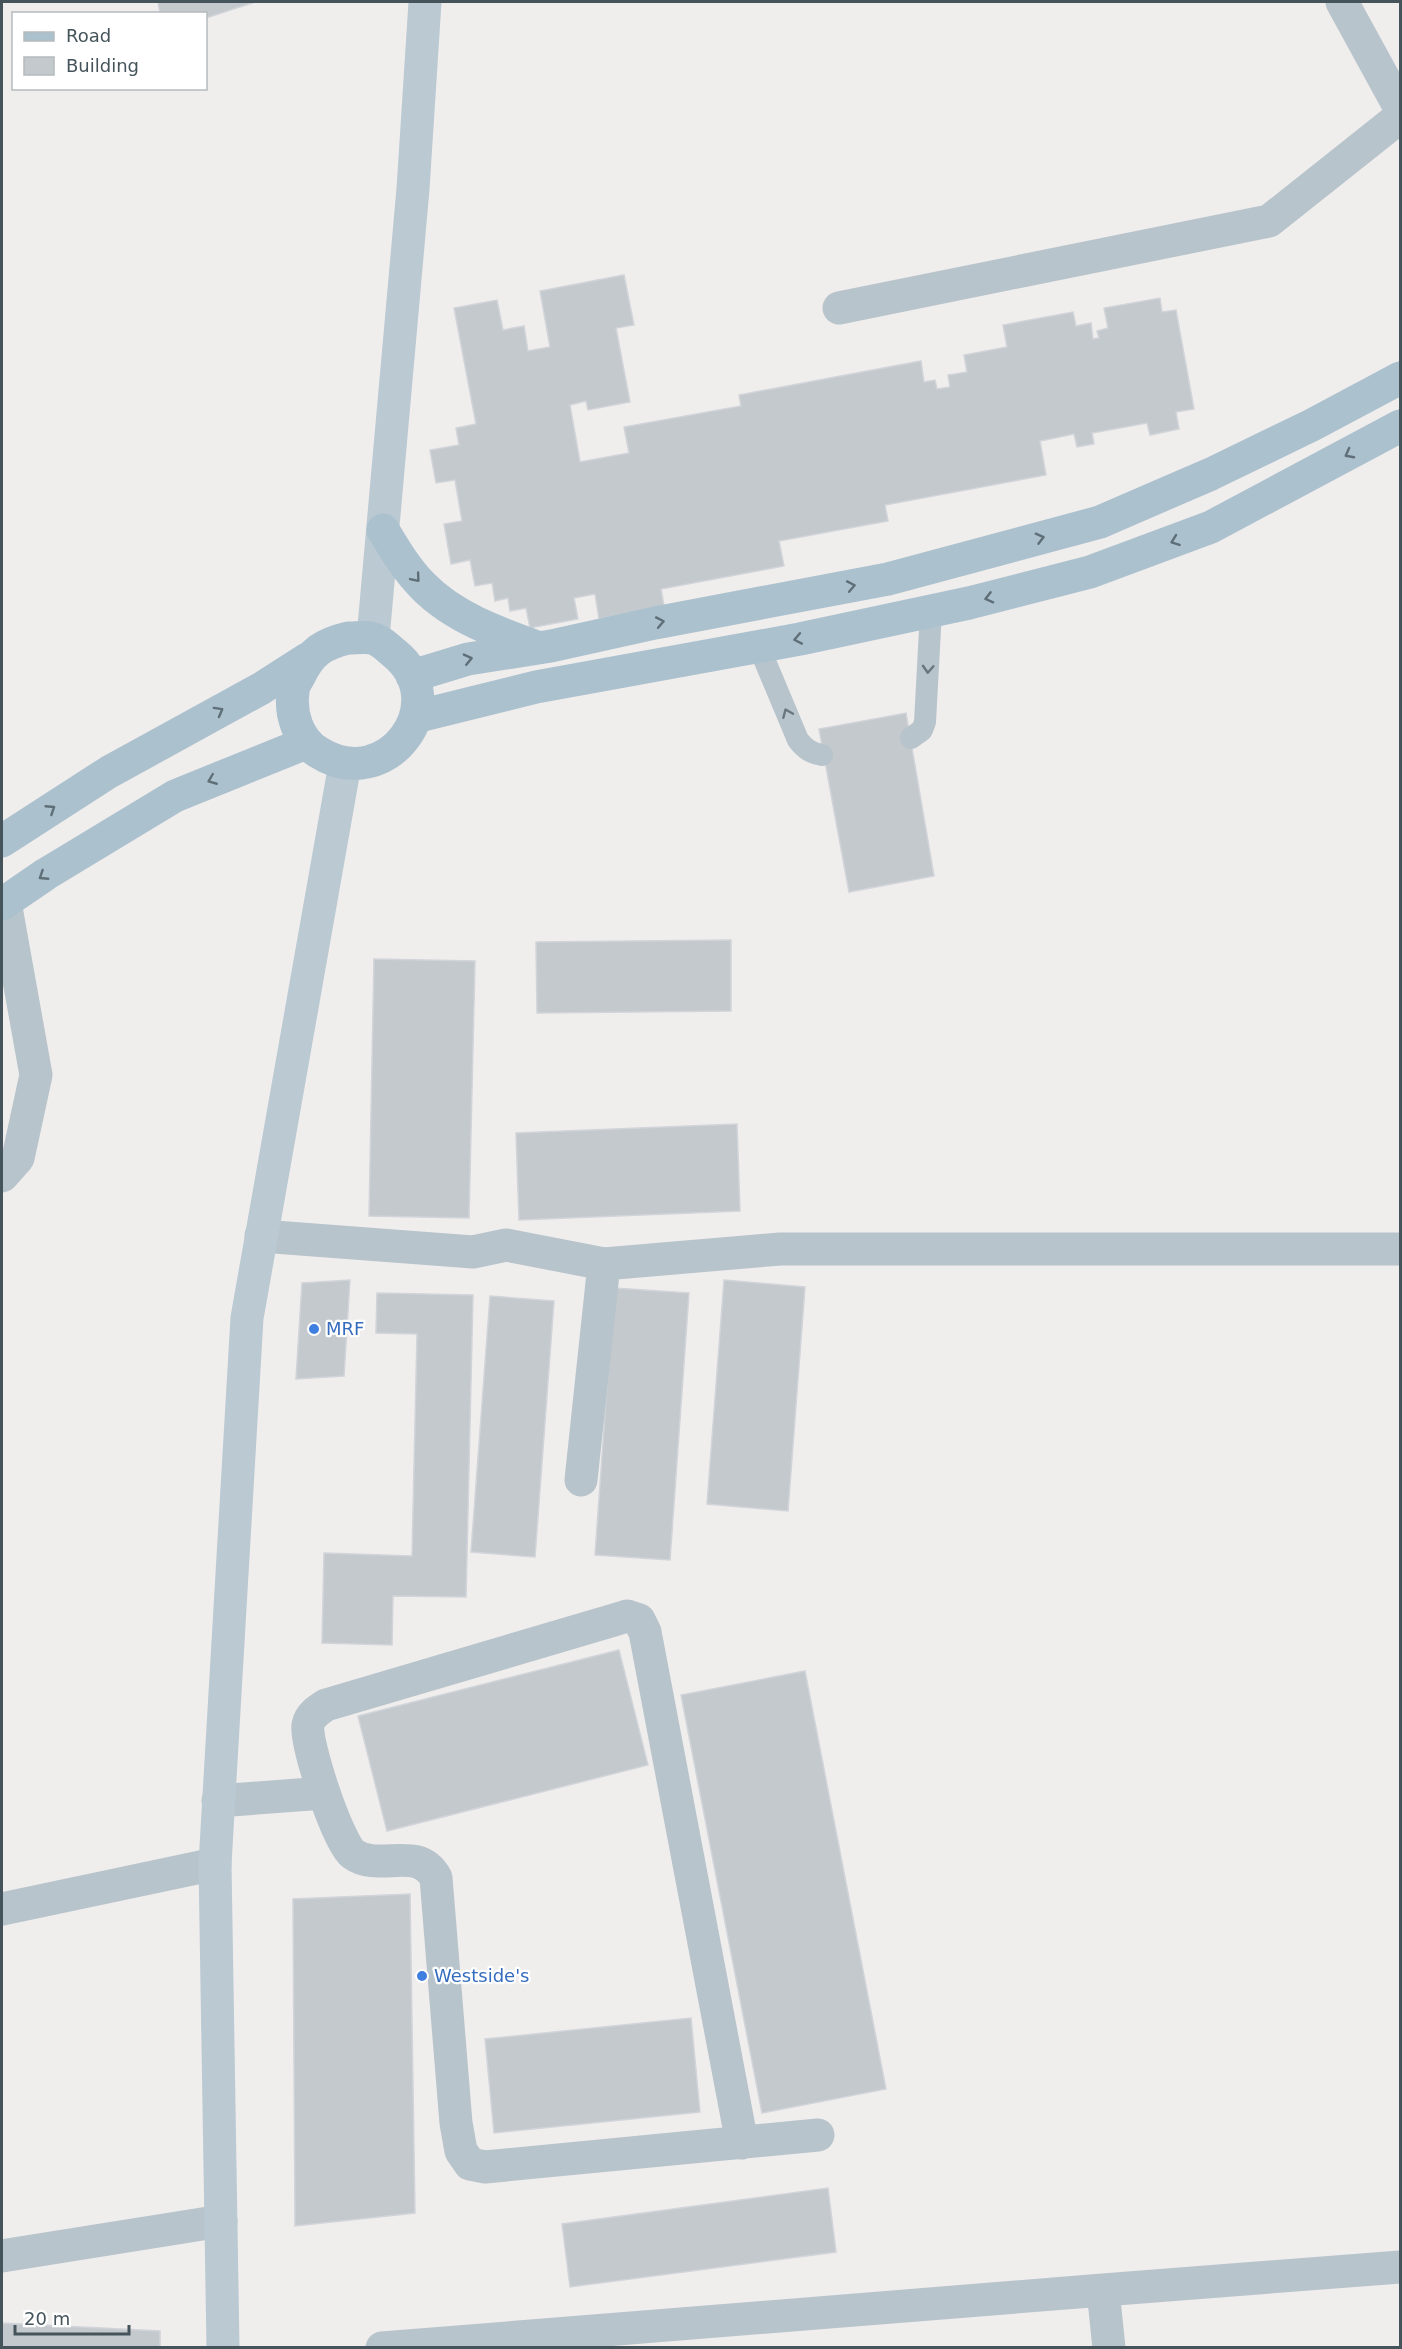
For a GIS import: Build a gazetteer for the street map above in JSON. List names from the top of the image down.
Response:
{
  "places": ["MRF", "Westside's"],
  "legend": ["Road", "Building"],
  "scale_bar": "20 m"
}
